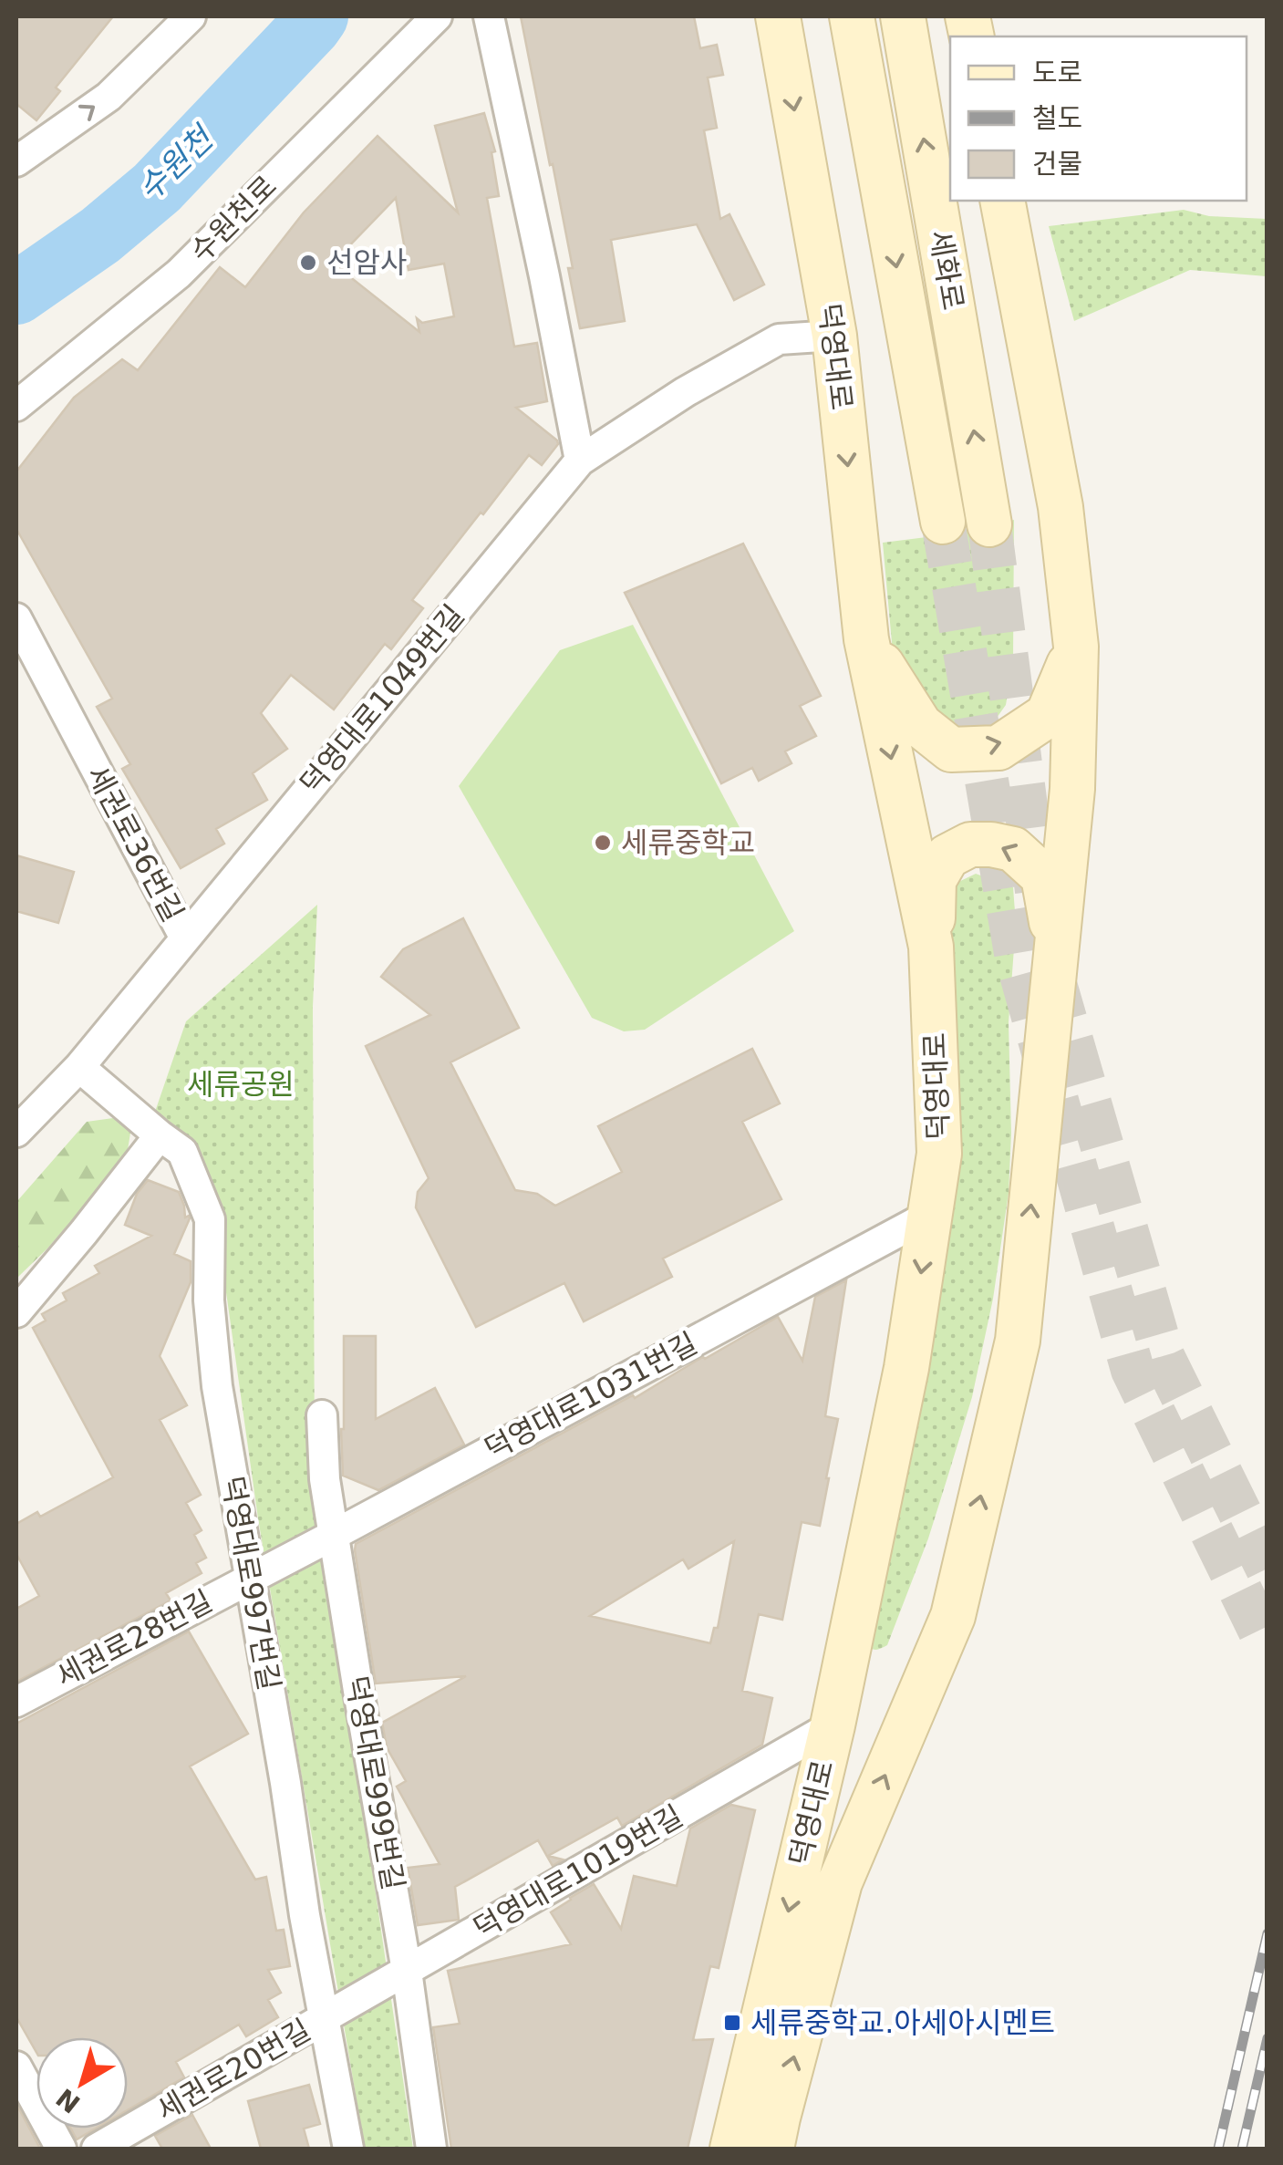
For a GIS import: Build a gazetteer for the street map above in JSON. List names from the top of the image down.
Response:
{
  "streets": {
    "main road": ["세화로", "덕영대로"],
    "street": [
      "수원천로",
      "덕영대로1049번길",
      "세권로36번길",
      "덕영대로1031번길",
      "덕영대로997번길",
      "세권로28번길",
      "덕영대로999번길",
      "덕영대로1019번길",
      "세권로20번길"
    ]
  },
  "crossings": [
    ["덕영대로", "덕영대로1049번길"],
    ["덕영대로", "덕영대로1031번길"],
    ["덕영대로", "덕영대로1019번길"],
    ["덕영대로1049번길", "세권로36번길"],
    ["세권로36번길", "덕영대로997번길"],
    ["덕영대로1031번길", "덕영대로997번길"],
    ["덕영대로1031번길", "세권로28번길"],
    ["덕영대로1031번길", "덕영대로999번길"],
    ["덕영대로997번길", "세권로28번길"],
    ["덕영대로997번길", "덕영대로1019번길"],
    ["덕영대로997번길", "세권로20번길"],
    ["덕영대로999번길", "덕영대로1019번길"],
    ["덕영대로1019번길", "세권로20번길"]
  ],
  "water": ["수원천"],
  "parks": ["세류공원"],
  "places": {
    "other": ["선암사", "세류중학교"],
    "transit": ["세류중학교.아세아시멘트"]
  },
  "legend": ["도로", "철도", "건물"],
  "north": "bottom left"
}
